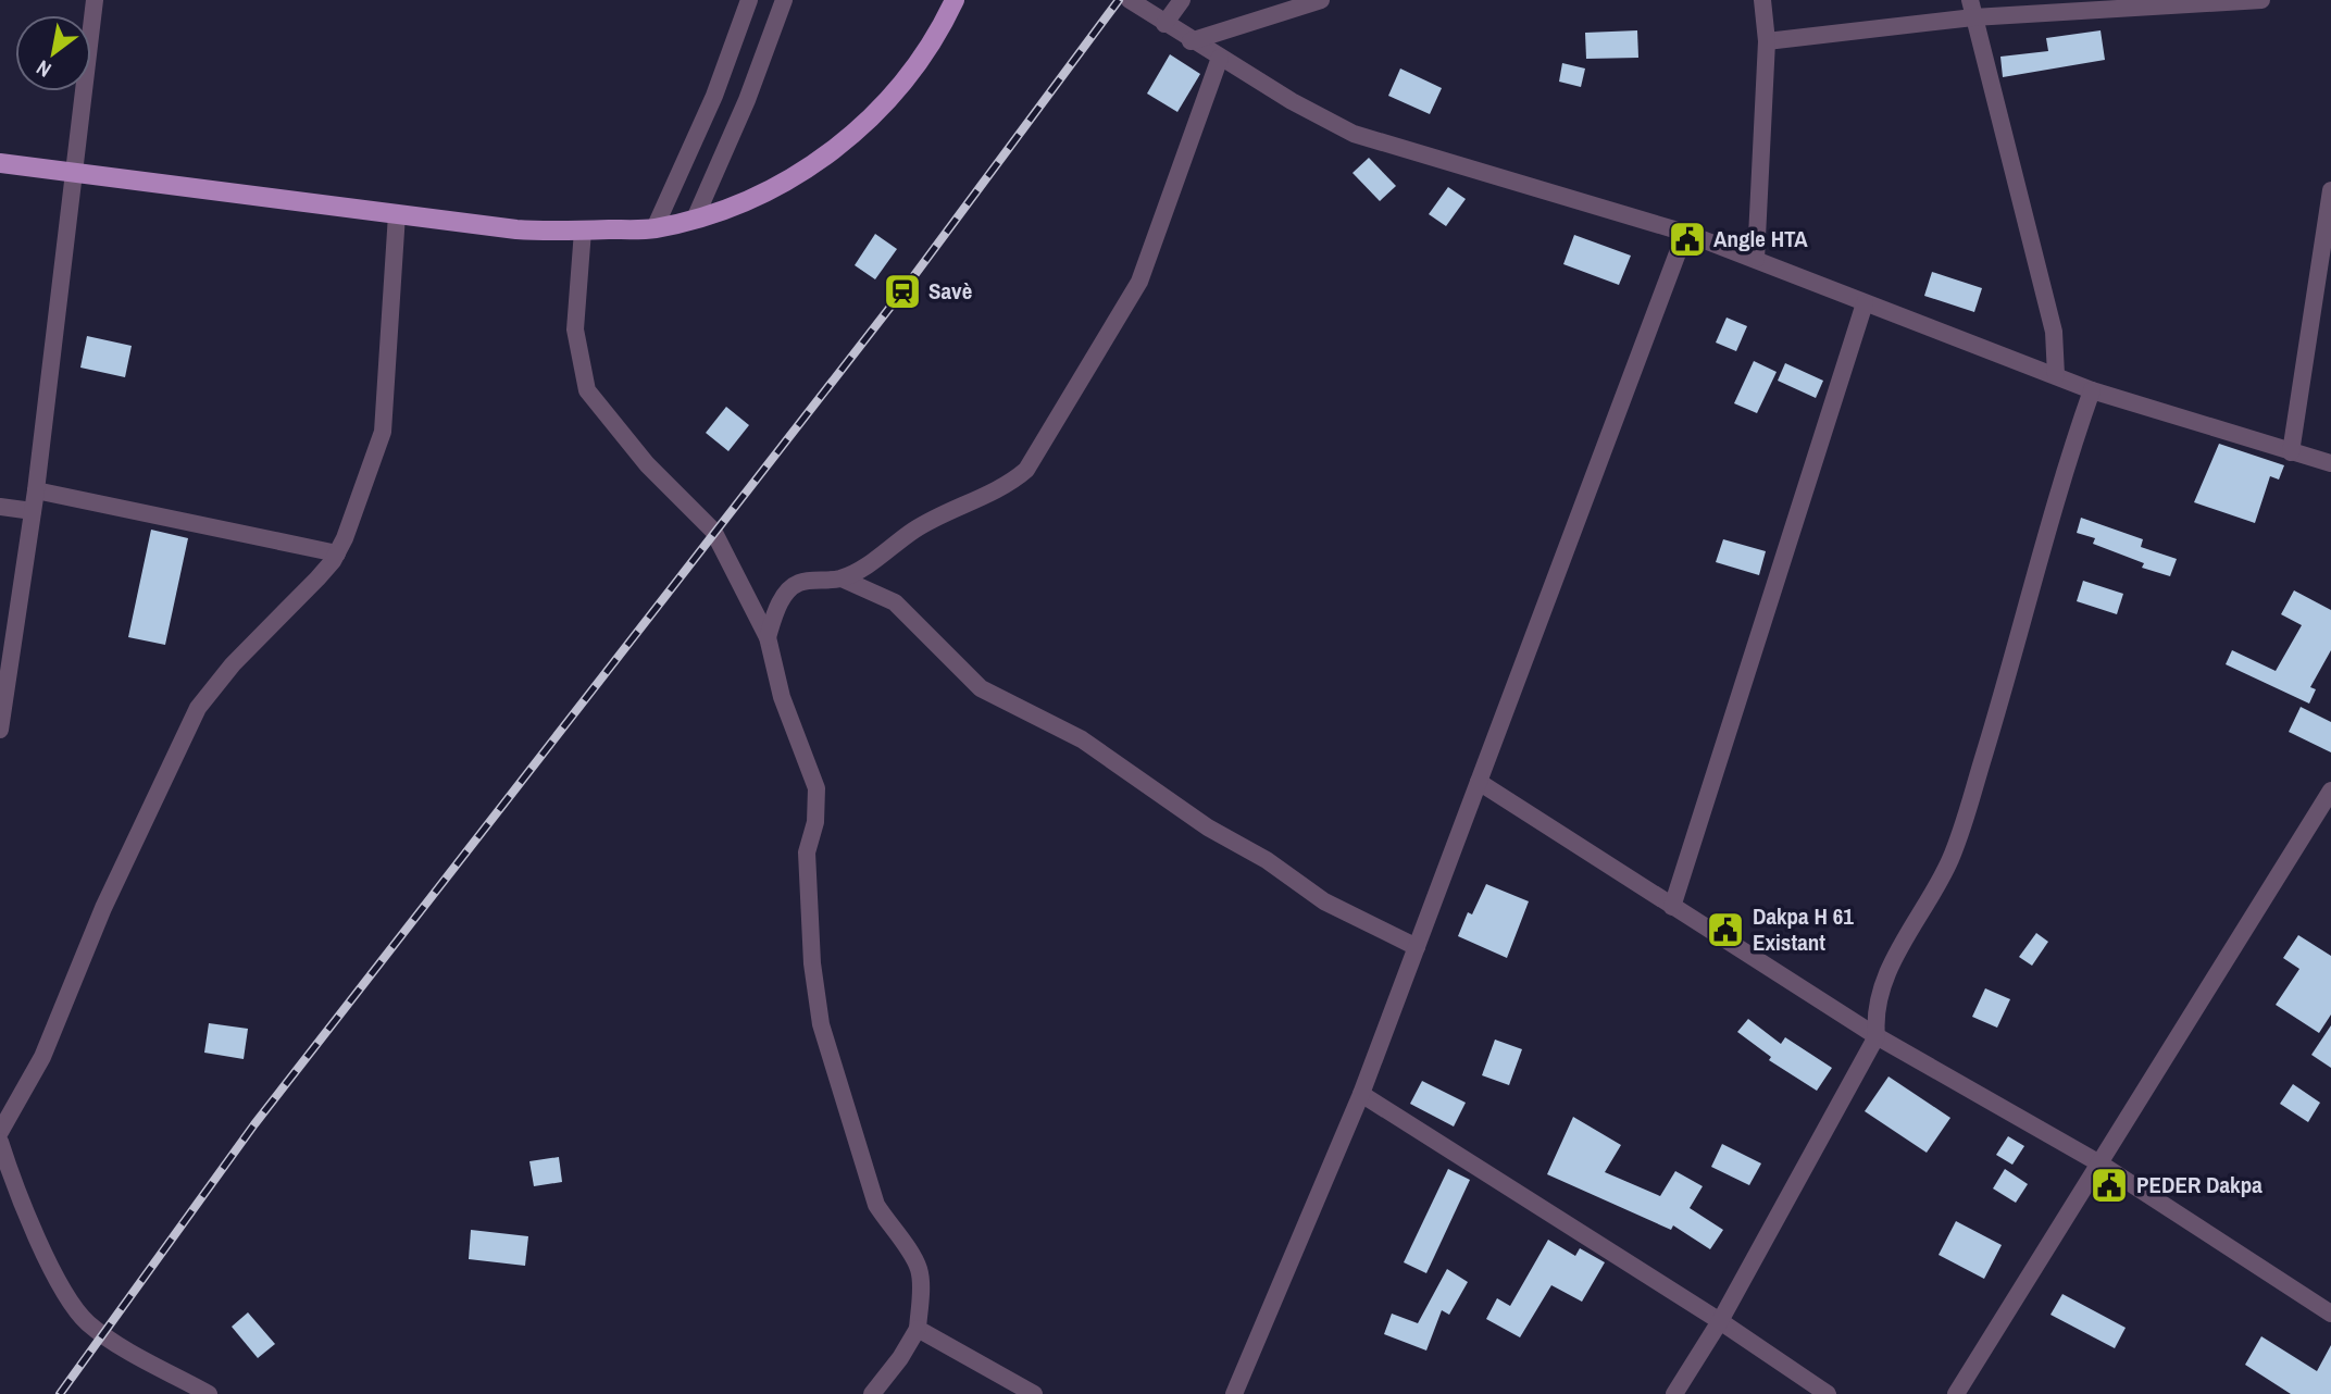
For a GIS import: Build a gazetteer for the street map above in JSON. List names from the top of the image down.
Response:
{
  "places": {
    "public building": ["Angle HTA", "Dakpa H 61 Existant", "PEDER Dakpa"],
    "station": ["Savè"]
  },
  "north": "bottom left"
}
